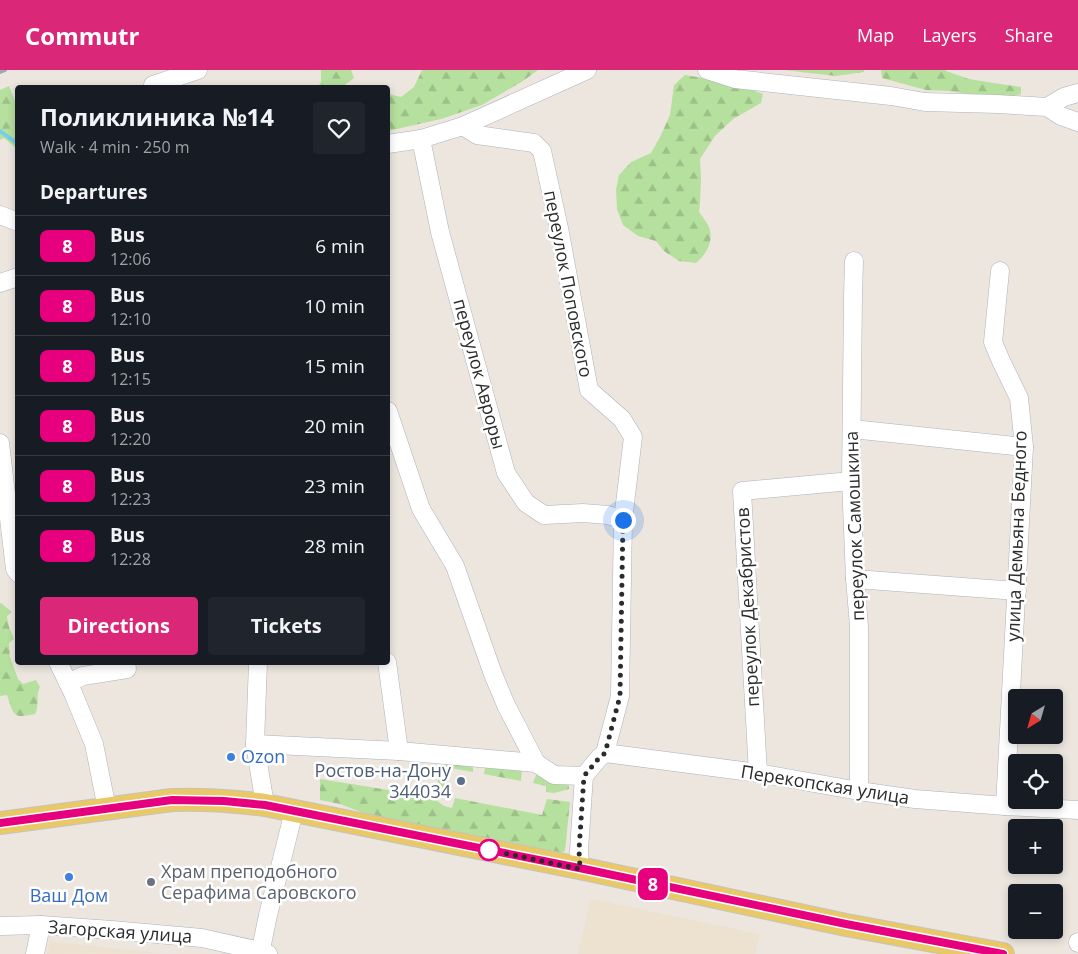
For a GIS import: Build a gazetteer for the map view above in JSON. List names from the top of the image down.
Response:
{
  "streets": {
    "street": [
      "переулок Поповского",
      "переулок Авроры",
      "переулок Самошкина",
      "улица Демьяна Бедного",
      "переулок Декабристов",
      "Перекопская улица",
      "Загорская улица"
    ]
  },
  "crossings": [
    ["переулок Поповского", "переулок Авроры"],
    ["переулок Поповского", "Перекопская улица"],
    ["переулок Самошкина", "переулок Декабристов"],
    ["переулок Самошкина", "Перекопская улица"],
    ["улица Демьяна Бедного", "Перекопская улица"],
    ["переулок Декабристов", "Перекопская улица"]
  ],
  "places": [
    "Ozon",
    "Ростов-на-Дону 344034",
    "Ваш Дом",
    "Храм преподобного Серафима Саровского"
  ],
  "lines": ["bus line 8"],
  "north": "bottom left",
  "page": {
    "header": "Commutr",
    "nav": ["Map", "Layers", "Share"],
    "on_map": "8",
    "heading": [
      ["Поликлиника №14", "Walk · 4 min · 250 m"],
      "Departures"
    ],
    "list": [
      {
        "mark": "8",
        "name": "Bus",
        "note": "12:06",
        "value": "6 min"
      },
      {
        "mark": "8",
        "name": "Bus",
        "note": "12:10",
        "value": "10 min"
      },
      {
        "mark": "8",
        "name": "Bus",
        "note": "12:15",
        "value": "15 min"
      },
      {
        "mark": "8",
        "name": "Bus",
        "note": "12:20",
        "value": "20 min"
      },
      {
        "mark": "8",
        "name": "Bus",
        "note": "12:23",
        "value": "23 min"
      },
      {
        "mark": "8",
        "name": "Bus",
        "note": "12:28",
        "value": "28 min"
      }
    ],
    "buttons": ["Directions", "Tickets"],
    "map_buttons": ["+", "−"]
  }
}
